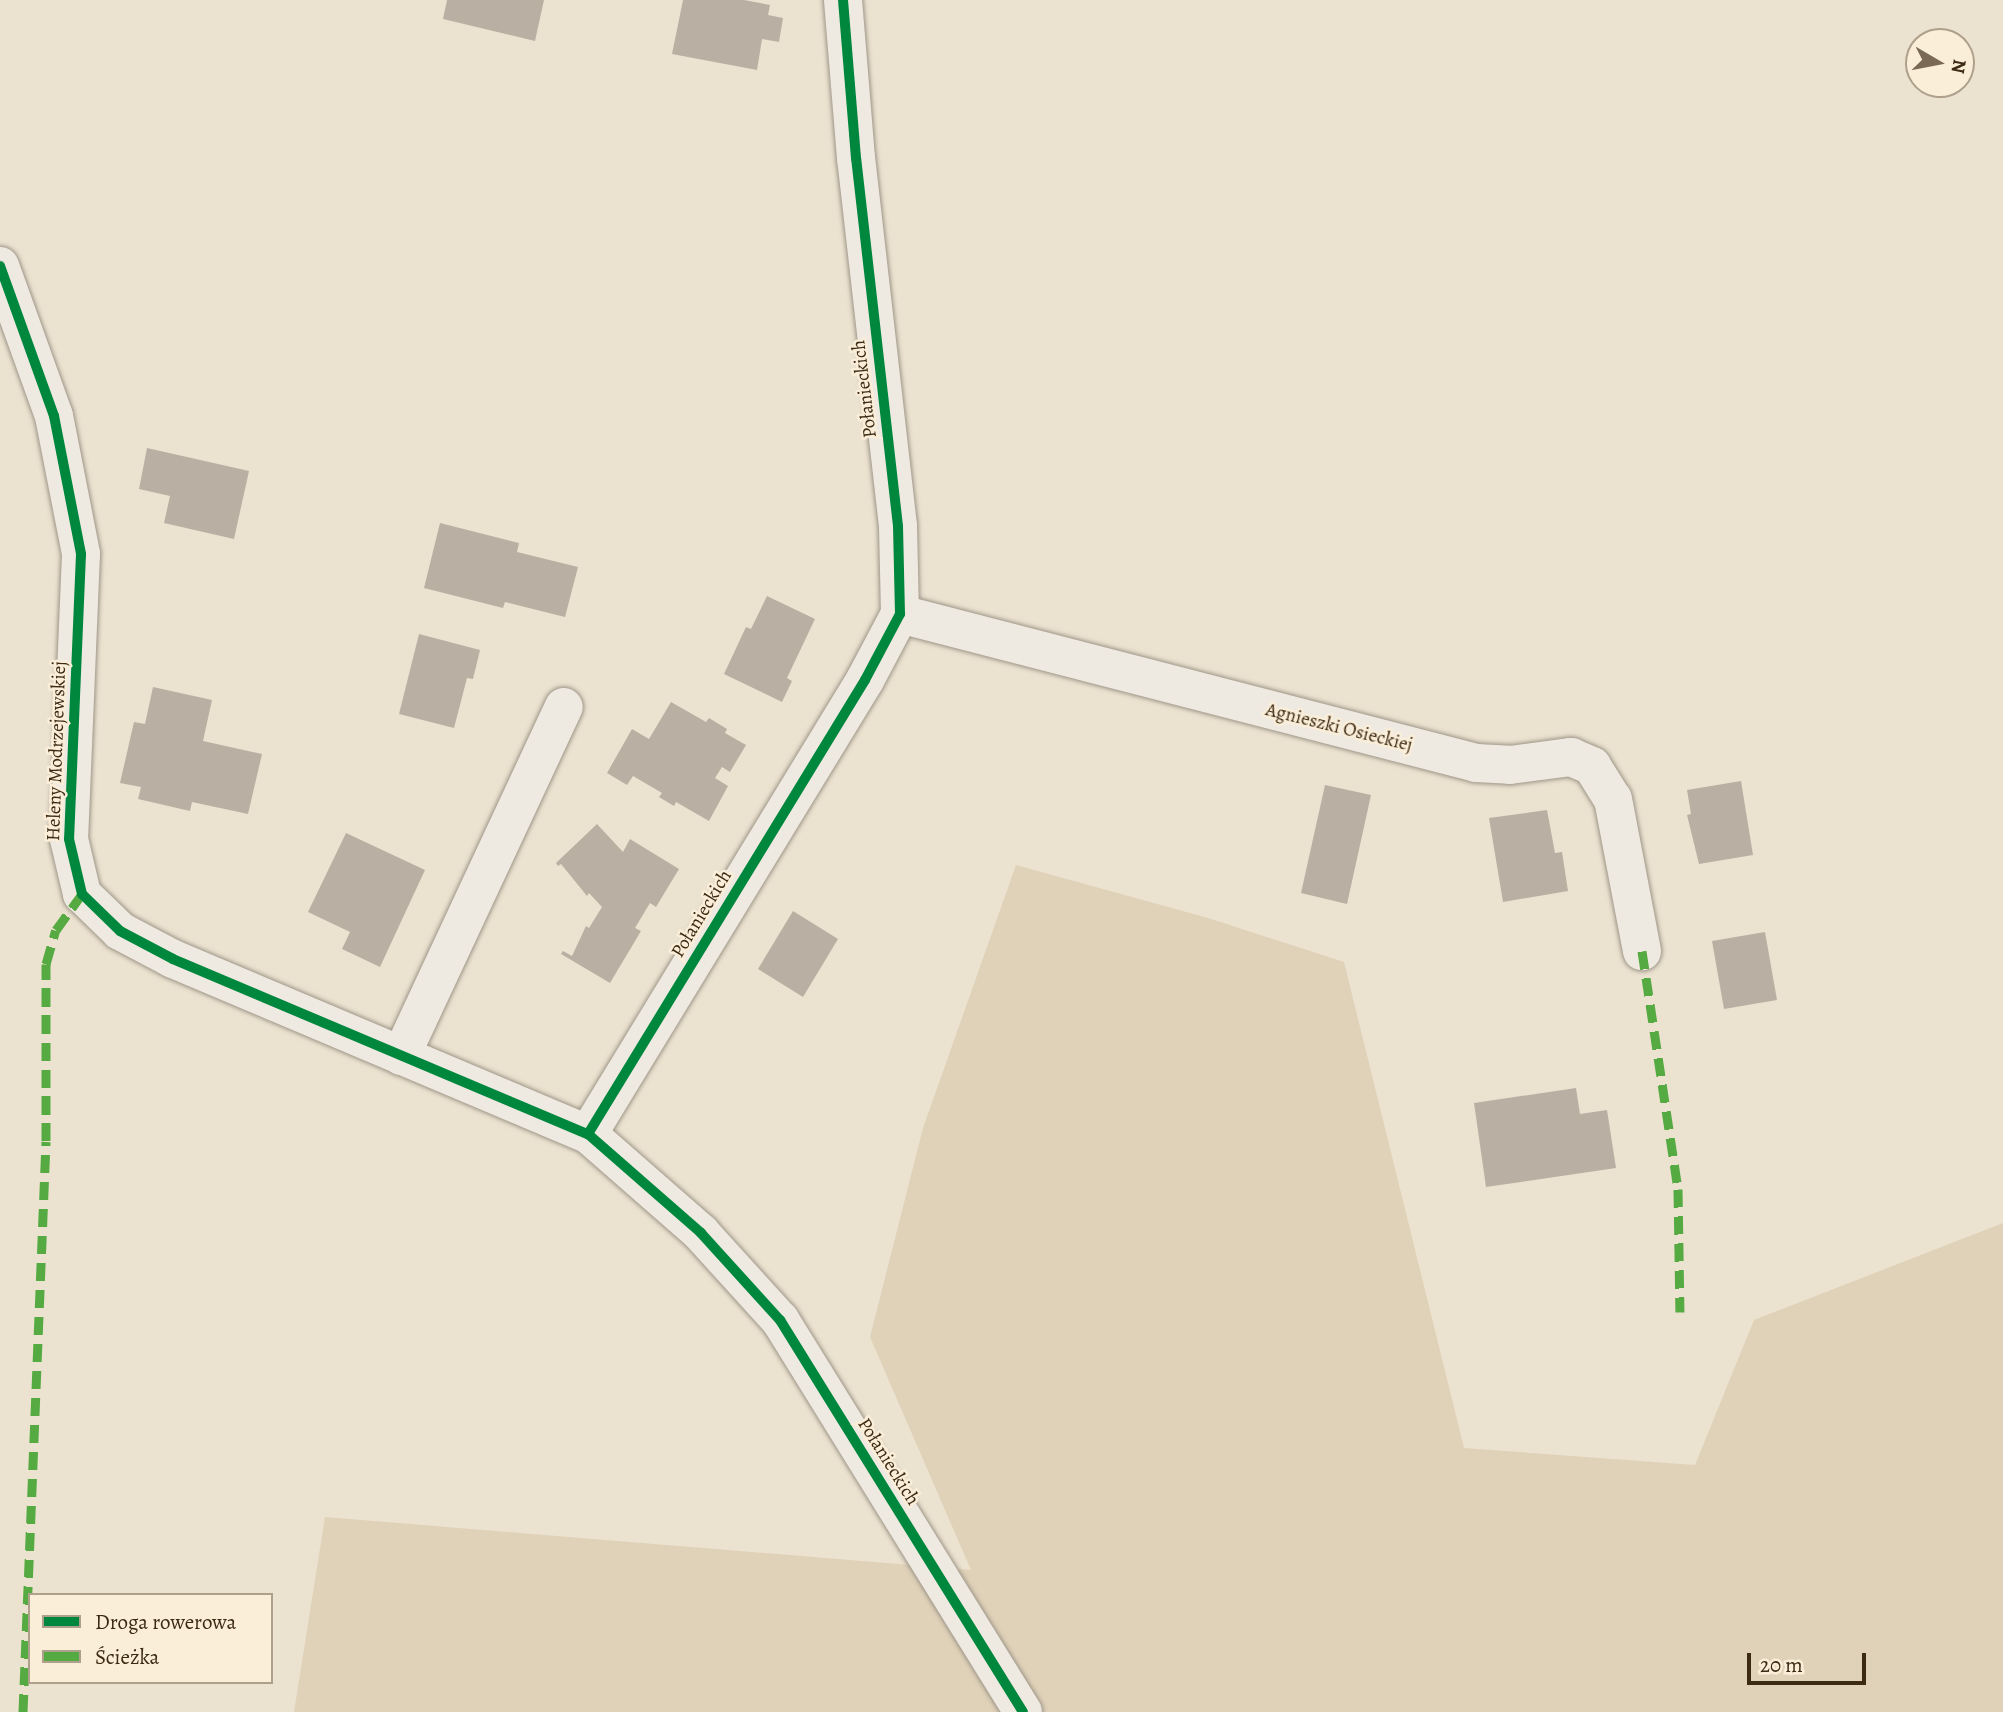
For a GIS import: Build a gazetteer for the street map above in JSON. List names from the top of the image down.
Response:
{
  "streets": {
    "street": ["Połanieckich", "Agnieszki Osieckiej", "Heleny Modrzejewskiej"]
  },
  "crossings": [
    ["Połanieckich", "Agnieszki Osieckiej"],
    ["Połanieckich", "Heleny Modrzejewskiej"]
  ],
  "legend": ["Droga rowerowa", "Ścieżka"],
  "scale_bar": "20 m",
  "north": "right"
}
